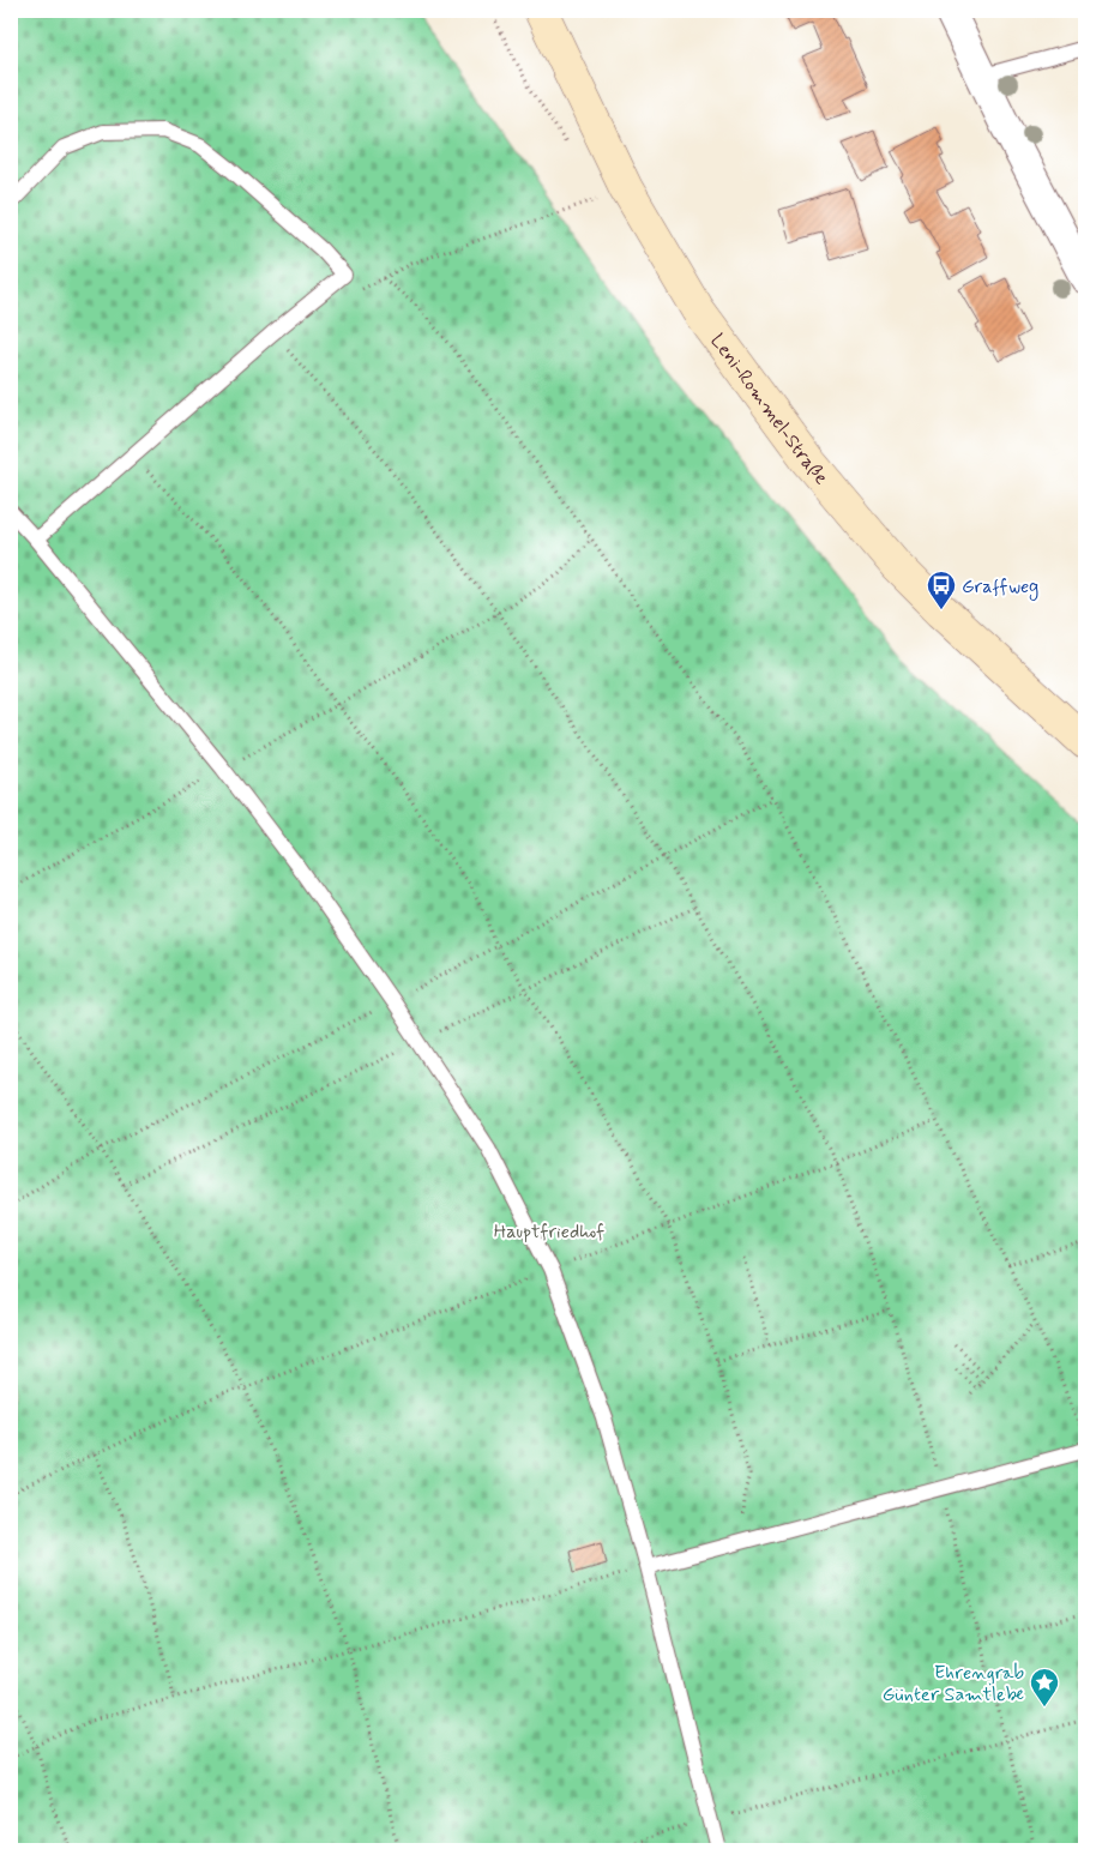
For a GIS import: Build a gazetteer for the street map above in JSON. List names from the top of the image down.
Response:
{
  "streets": {
    "main road": ["Leni-Rommel-Straße"]
  },
  "parks": ["Hauptfriedhof"],
  "places": {
    "bus stop": ["Graffweg"],
    "place": ["Ehrengrab Günter Samtlebe"]
  }
}
